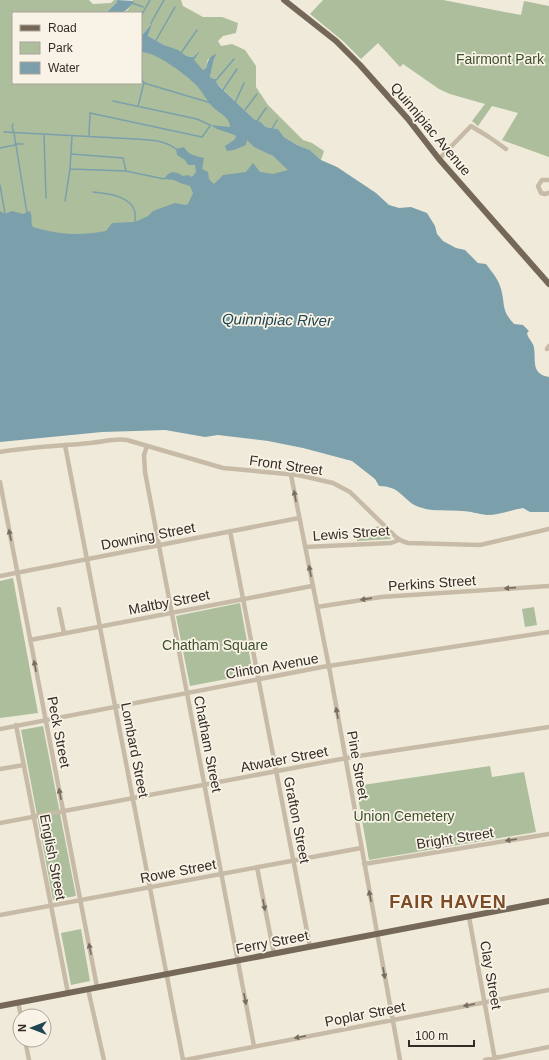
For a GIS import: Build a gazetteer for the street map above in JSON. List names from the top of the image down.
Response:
{
  "streets": {
    "main road": ["Quinnipiac Avenue", "Ferry Street"],
    "street": [
      "Front Street",
      "Lewis Street",
      "Downing Street",
      "Perkins Street",
      "Maltby Street",
      "Clinton Avenue",
      "Peck Street",
      "Chatham Street",
      "Lombard Street",
      "Atwater Street",
      "Pine Street",
      "Grafton Street",
      "Bright Street",
      "English Street",
      "Rowe Street",
      "Clay Street",
      "Poplar Street"
    ]
  },
  "crossings": [
    ["Front Street", "Lewis Street"],
    ["Front Street", "Chatham Street"],
    ["Front Street", "Lombard Street"],
    ["Front Street", "Pine Street"],
    ["Lewis Street", "Pine Street"],
    ["Downing Street", "Peck Street"],
    ["Downing Street", "Chatham Street"],
    ["Downing Street", "Lombard Street"],
    ["Downing Street", "Pine Street"],
    ["Downing Street", "Grafton Street"],
    ["Perkins Street", "Pine Street"],
    ["Maltby Street", "Peck Street"],
    ["Maltby Street", "Chatham Street"],
    ["Maltby Street", "Lombard Street"],
    ["Maltby Street", "Pine Street"],
    ["Maltby Street", "Grafton Street"],
    ["Clinton Avenue", "Peck Street"],
    ["Clinton Avenue", "Chatham Street"],
    ["Clinton Avenue", "Lombard Street"],
    ["Clinton Avenue", "Pine Street"],
    ["Clinton Avenue", "Grafton Street"],
    ["Clinton Avenue", "English Street"],
    ["Peck Street", "Atwater Street"],
    ["Peck Street", "Rowe Street"],
    ["Peck Street", "Ferry Street"],
    ["Chatham Street", "Atwater Street"],
    ["Chatham Street", "Rowe Street"],
    ["Chatham Street", "Ferry Street"],
    ["Chatham Street", "Poplar Street"],
    ["Lombard Street", "Atwater Street"],
    ["Lombard Street", "Rowe Street"],
    ["Lombard Street", "Ferry Street"],
    ["Lombard Street", "Poplar Street"],
    ["Atwater Street", "Pine Street"],
    ["Atwater Street", "Grafton Street"],
    ["Atwater Street", "English Street"],
    ["Pine Street", "Bright Street"],
    ["Pine Street", "Rowe Street"],
    ["Pine Street", "Ferry Street"],
    ["Pine Street", "Poplar Street"],
    ["Grafton Street", "Rowe Street"],
    ["Grafton Street", "Ferry Street"],
    ["English Street", "Rowe Street"],
    ["English Street", "Ferry Street"],
    ["Ferry Street", "Clay Street"],
    ["Clay Street", "Poplar Street"]
  ],
  "one_way": [
    "Perkins Street",
    "Peck Street",
    "Bright Street",
    "Poplar Street"
  ],
  "districts": ["FAIR HAVEN"],
  "water": ["Quinnipiac River"],
  "parks": ["Fairmont Park", "Chatham Square", "Union Cemetery"],
  "legend": ["Road", "Park", "Water"],
  "scale_bar": "100 m",
  "north": "left"
}
